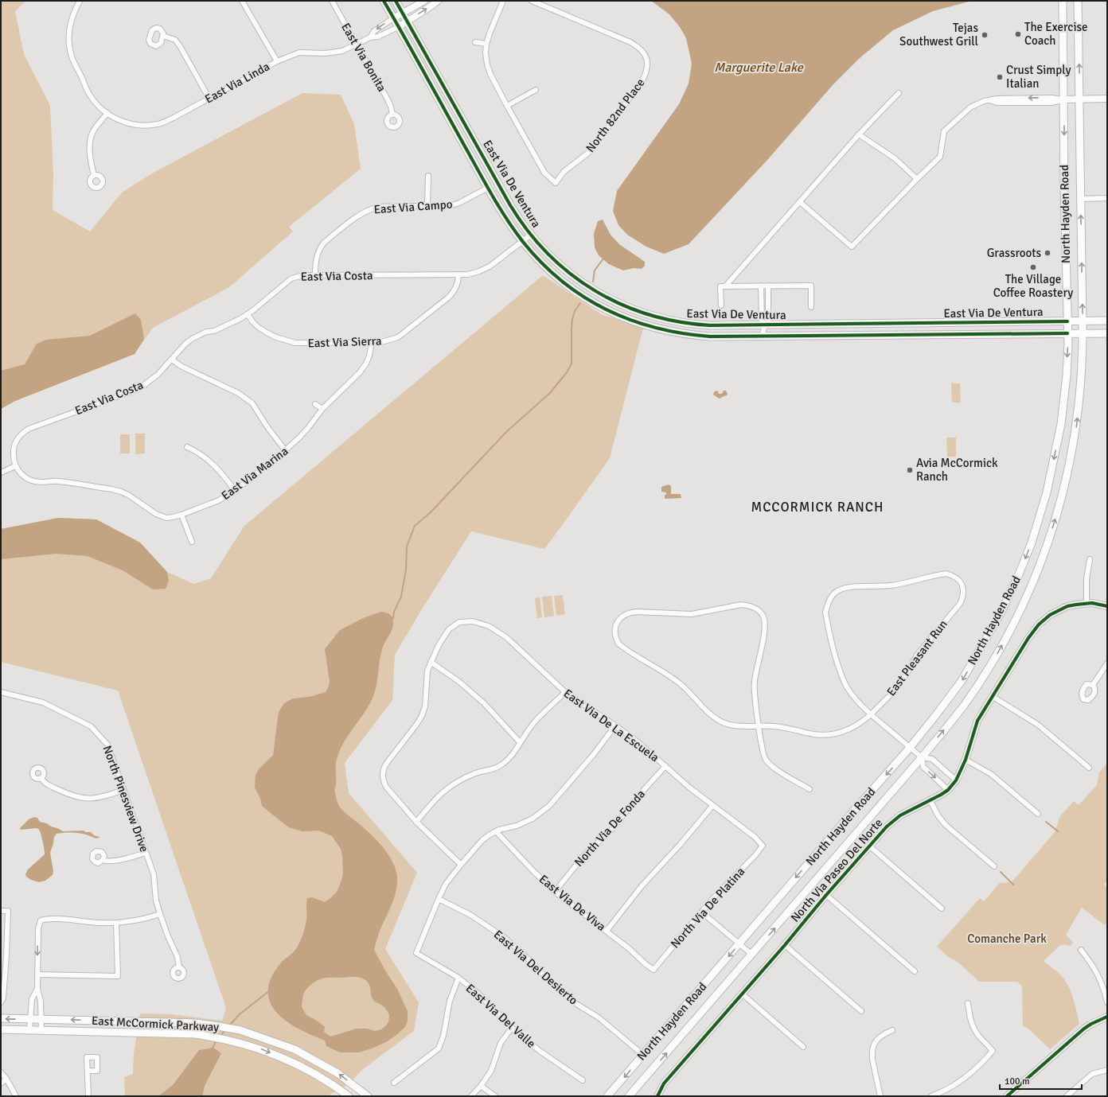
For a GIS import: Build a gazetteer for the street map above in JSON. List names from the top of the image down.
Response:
{
  "streets": {
    "main road": ["East Via De Ventura", "North Hayden Road", "East McCormick Parkway"],
    "street": [
      "East Via Bonita",
      "East Via Linda",
      "North 82nd Place",
      "East Via Campo",
      "East Via Costa",
      "East Via Sierra",
      "East Via Marina",
      "East Pleasant Run",
      "East Via De La Escuela",
      "North Pinesview Drive",
      "North Via De Fonda",
      "North Via Paseo Del Norte",
      "East Via De Viva",
      "North Via De Platina",
      "East Via Del Desierto",
      "East Via Del Valle"
    ]
  },
  "crossings": [
    ["East Via Bonita", "East Via Linda"],
    ["East Via Linda", "East Via De Ventura"],
    ["East Via De Ventura", "East Via Campo"],
    ["East Via De Ventura", "North Hayden Road"],
    ["East Via De Ventura", "East Via Costa"],
    ["East Via Campo", "East Via Costa"],
    ["North Hayden Road", "East Pleasant Run"],
    ["North Hayden Road", "East Via Del Desierto"],
    ["East Via Costa", "East Via Sierra"],
    ["East Via Costa", "East Via Marina"],
    ["East Via Sierra", "East Via Marina"],
    ["East Pleasant Run", "North Via Paseo Del Norte"],
    ["East Via De La Escuela", "North Via De Fonda"],
    ["East Via De La Escuela", "North Via De Platina"],
    ["North Via De Fonda", "East Via De Viva"],
    ["East Via De Viva", "North Via De Platina"],
    ["East Via Del Desierto", "East Via Del Valle"]
  ],
  "districts": ["MCCORMICK RANCH"],
  "water": ["Marguerite Lake"],
  "parks": ["Comanche Park"],
  "places": [
    "The Exercise Coach",
    "Tejas Southwest Grill",
    "Crust Simply Italian",
    "Grassroots",
    "The Village Coffee Roastery",
    "Avia McCormick Ranch"
  ],
  "scale_bar": "100 m"
}
